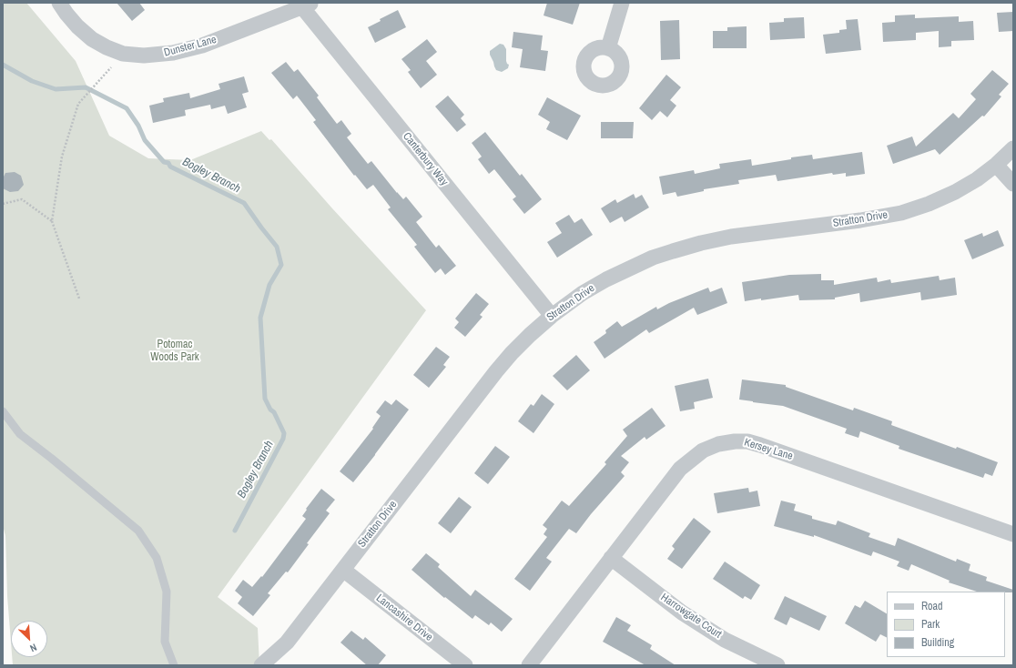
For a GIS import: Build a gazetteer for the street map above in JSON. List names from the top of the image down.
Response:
{
  "streets": {
    "street": [
      "Dunster Lane",
      "Canterbury Way",
      "Stratton Drive",
      "Kersey Lane",
      "Harrowgate Court",
      "Lancashire Drive"
    ]
  },
  "crossings": [
    ["Dunster Lane", "Canterbury Way"],
    ["Canterbury Way", "Stratton Drive"],
    ["Stratton Drive", "Lancashire Drive"],
    ["Kersey Lane", "Harrowgate Court"]
  ],
  "water": ["Bogley Branch"],
  "parks": ["Potomac Woods Park"],
  "legend": ["Road", "Park", "Building"],
  "north": "bottom right"
}
